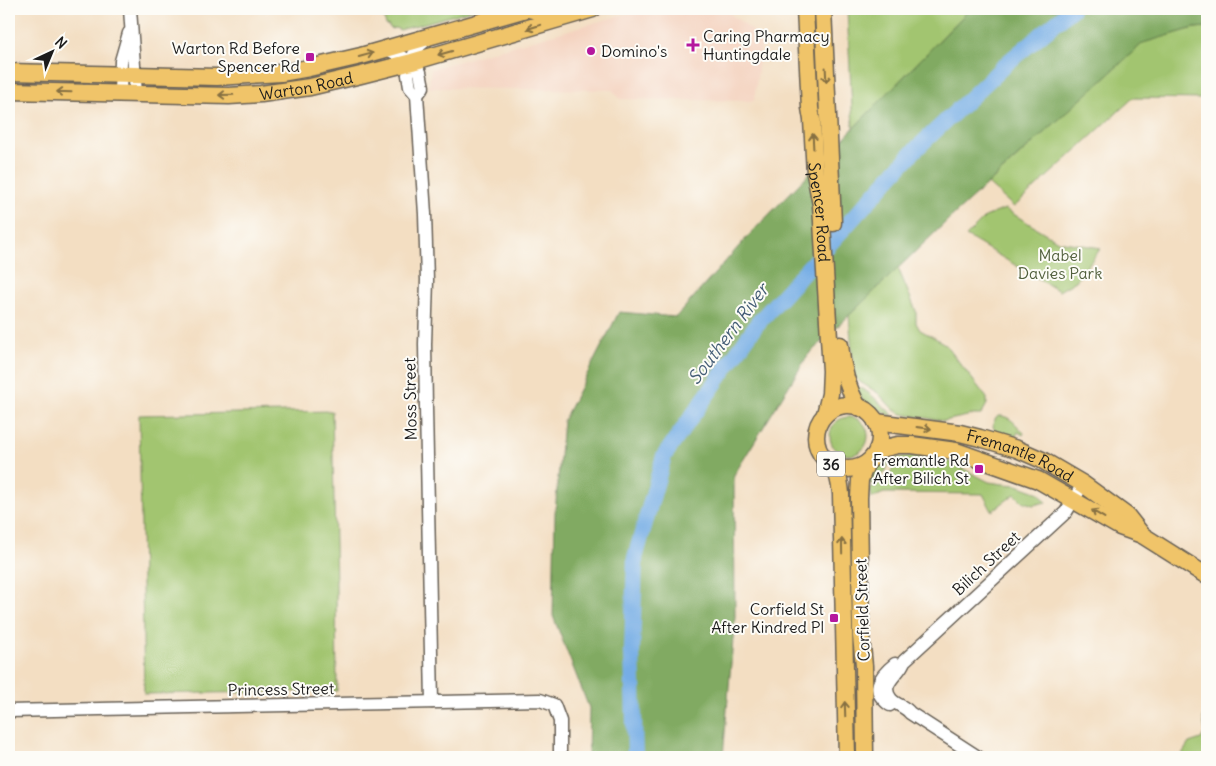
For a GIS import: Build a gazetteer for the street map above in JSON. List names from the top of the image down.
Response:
{
  "streets": {
    "main road": [
      "Warton Road",
      "Spencer Road",
      "Fremantle Road",
      "36",
      "Corfield Street"
    ],
    "street": ["Moss Street", "Bilich Street", "Princess Street"]
  },
  "crossings": [
    ["Warton Road", "Moss Street"],
    ["Spencer Road", "Fremantle Road"],
    ["Spencer Road", "36"],
    ["Spencer Road", "Corfield Street"],
    ["Moss Street", "Princess Street"],
    ["Fremantle Road", "36"],
    ["Fremantle Road", "Bilich Street"],
    ["Fremantle Road", "Corfield Street"],
    ["36", "Corfield Street"]
  ],
  "water": ["Southern River"],
  "parks": ["Mabel Davies Park"],
  "places": {
    "health": ["Caring Pharmacy Huntingdale"],
    "other": ["Domino's"],
    "transit": ["Warton Rd Before Spencer Rd", "Fremantle Rd After Bilich St", "Corfield St After Kindred Pl"]
  },
  "north": "top right"
}
